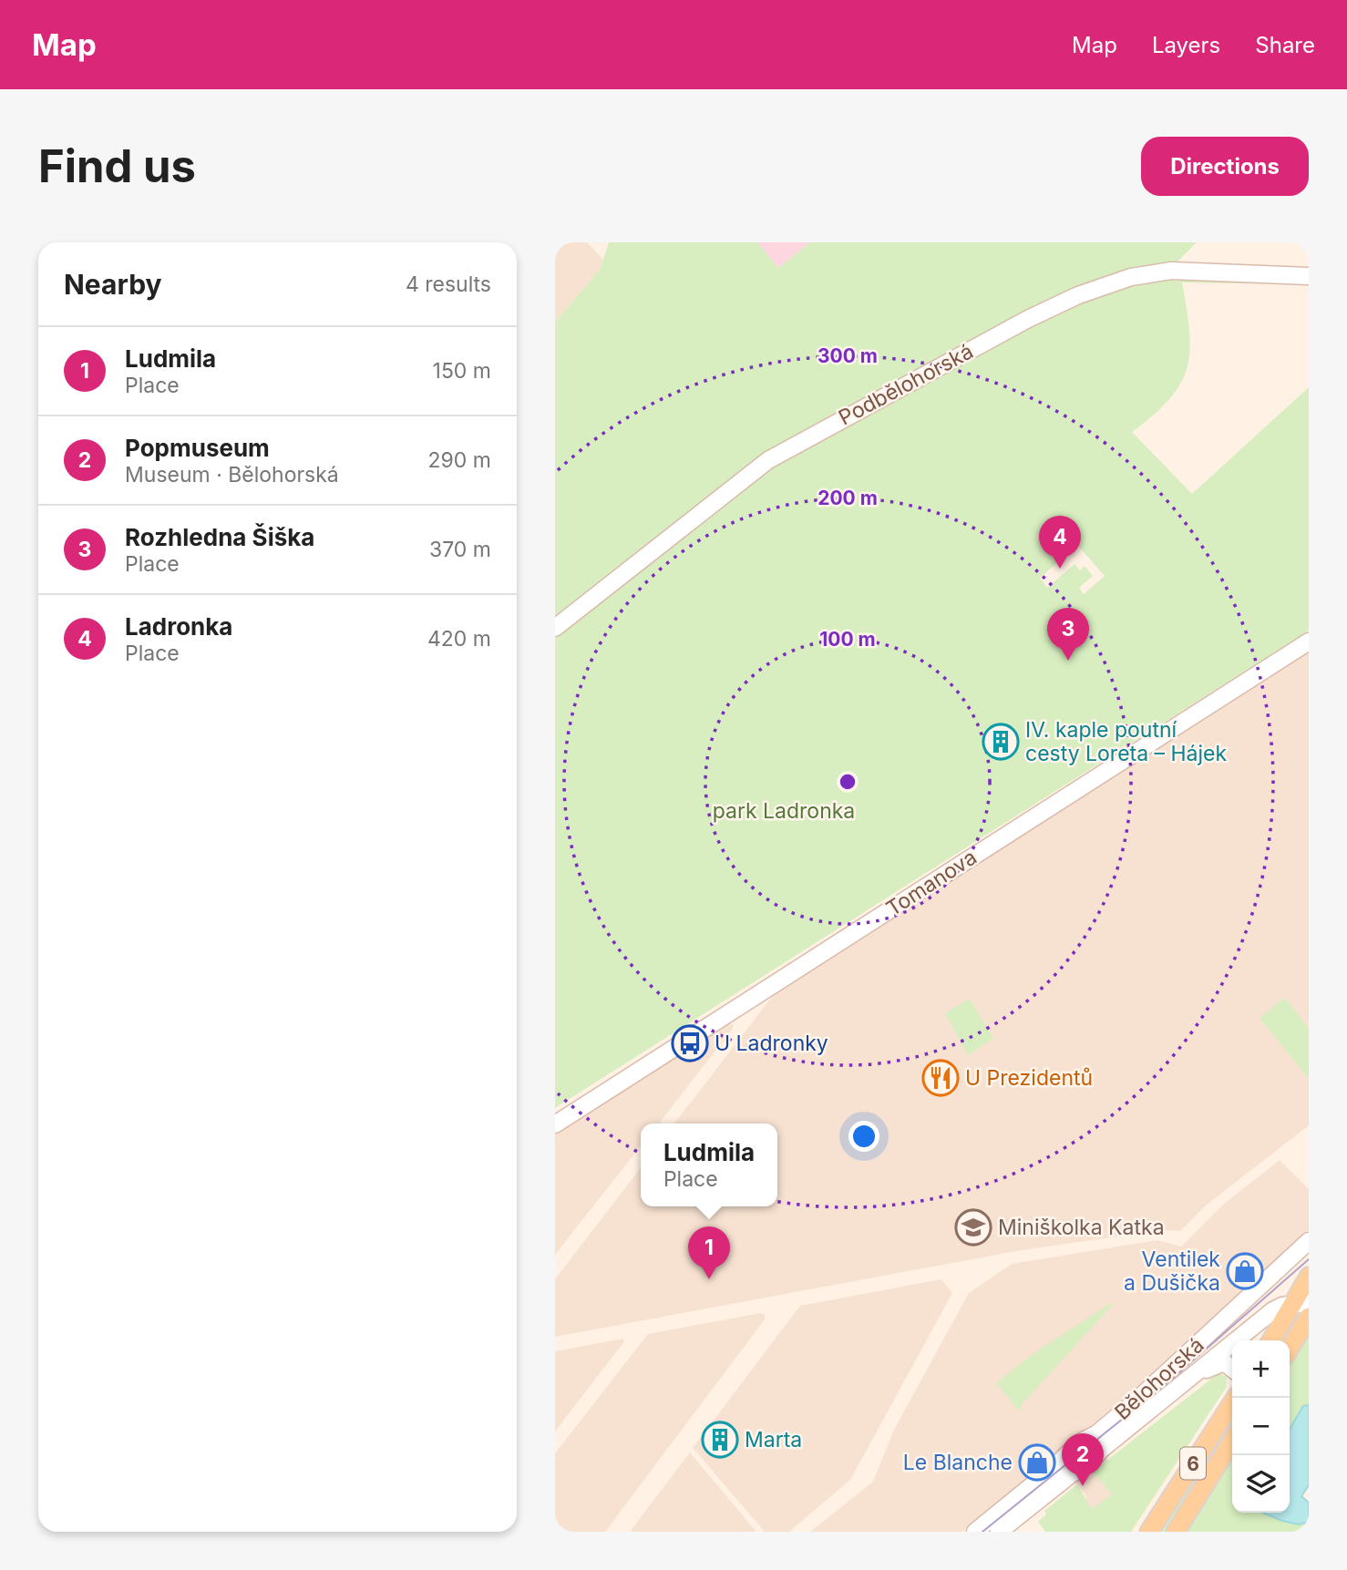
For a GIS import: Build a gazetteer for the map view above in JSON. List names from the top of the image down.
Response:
{
  "streets": {
    "main road": ["6"],
    "street": ["Podbělohorská", "Tomanova", "Bělohorská"]
  },
  "parks": ["park Ladronka"],
  "places": {
    "building": ["Ⅳ. kaple poutní cesty Loreta – Hájek", "Marta"],
    "bus stop": ["U Ladronky"],
    "restaurant": ["U Prezidentů"],
    "school or university": ["Miniškolka Katka"],
    "shop": ["Ventilek a Dušička", "Le Blanche"]
  },
  "page": {
    "header": "Map",
    "nav": ["Map", "Layers", "Share"],
    "buttons": "Directions",
    "title": "Find us",
    "heading": ["Nearby", "4 results"],
    "list": [
      {
        "mark": "1",
        "name": "Ludmila",
        "note": "Place",
        "value": "150 m"
      },
      {
        "mark": "2",
        "name": "Popmuseum",
        "note": "Museum · Bělohorská",
        "value": "290 m"
      },
      {
        "mark": "3",
        "name": "Rozhledna Šiška",
        "note": "Place",
        "value": "370 m"
      },
      {
        "mark": "4",
        "name": "Ladronka",
        "note": "Place",
        "value": "420 m"
      }
    ],
    "pins": [
      "4",
      "3",
      "1",
      "2"
    ],
    "popup": ["Ludmila", "Place"],
    "map_buttons": ["+", "−"]
  },
  "rings": ["300 m", "200 m", "100 m"]
}
